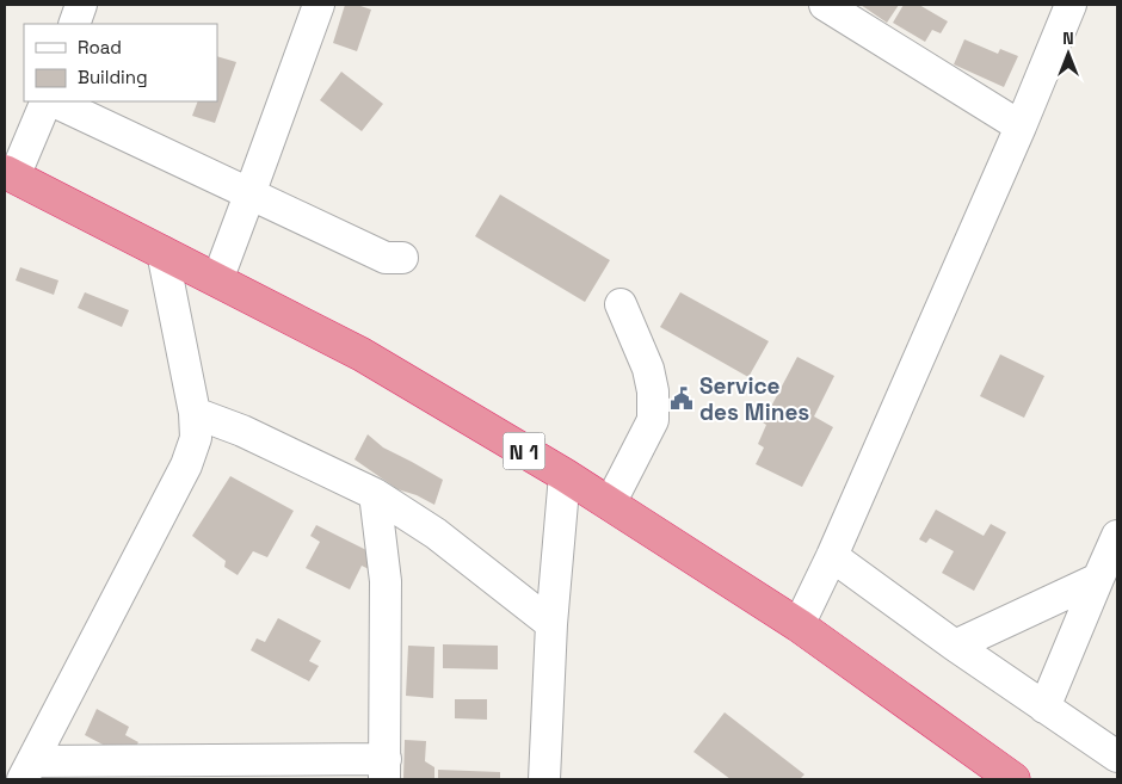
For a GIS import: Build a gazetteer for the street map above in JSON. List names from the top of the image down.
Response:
{
  "streets": {
    "highway": ["N 1"]
  },
  "places": {
    "public building": ["Service des Mines"]
  },
  "legend": ["Road", "Building"],
  "north": "top"
}
